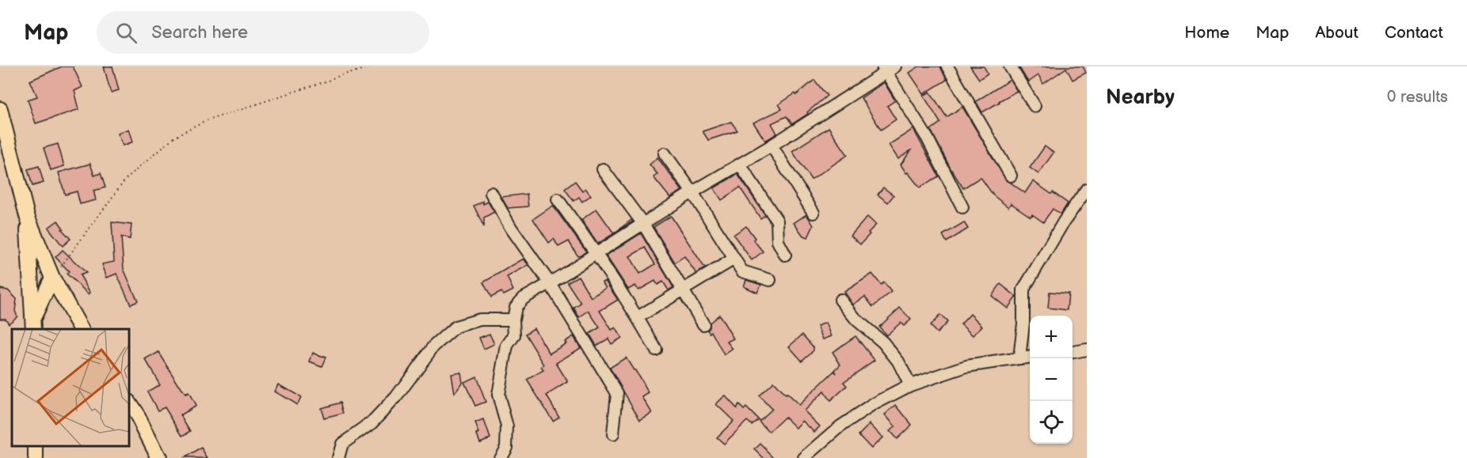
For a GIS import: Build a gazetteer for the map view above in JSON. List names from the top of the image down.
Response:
{
  "page": {
    "header": "Map",
    "search": "Search here",
    "nav": [
      "Home",
      "Map",
      "About",
      "Contact"
    ],
    "heading": ["Nearby", "0 results"],
    "map_buttons": ["+", "−"]
  }
}
